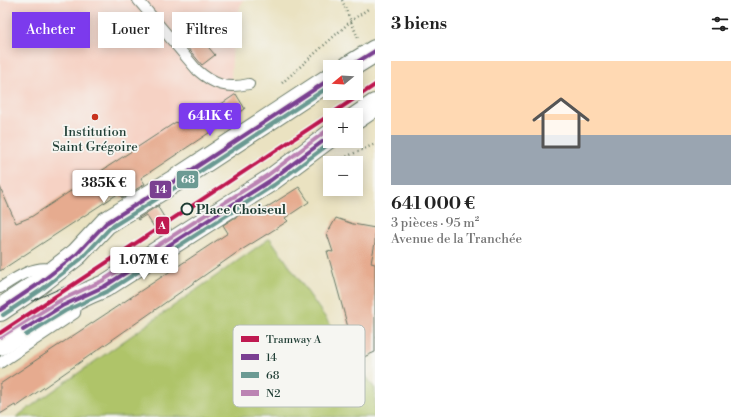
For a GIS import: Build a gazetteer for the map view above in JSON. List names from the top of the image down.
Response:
{
  "places": ["Institution Saint Grégoire", "Place Choiseul"],
  "lines": [
    "transit line 14",
    "tram line A",
    "transit line 68",
    "transit line N2"
  ],
  "legend": [
    "Tramway A",
    "14",
    "68",
    "N2"
  ],
  "north": "left",
  "page": {
    "heading": "3 biens",
    "chip": ["Acheter", "Louer", "Filtres"],
    "list": [
      {
        "name": "641 000 €",
        "note": "3 pièces · 95 m² · Avenue de la Tranchée"
      }
    ],
    "map_buttons": ["+", "−"],
    "price": ["641K €", "385K €", "1.07M €"]
  }
}
